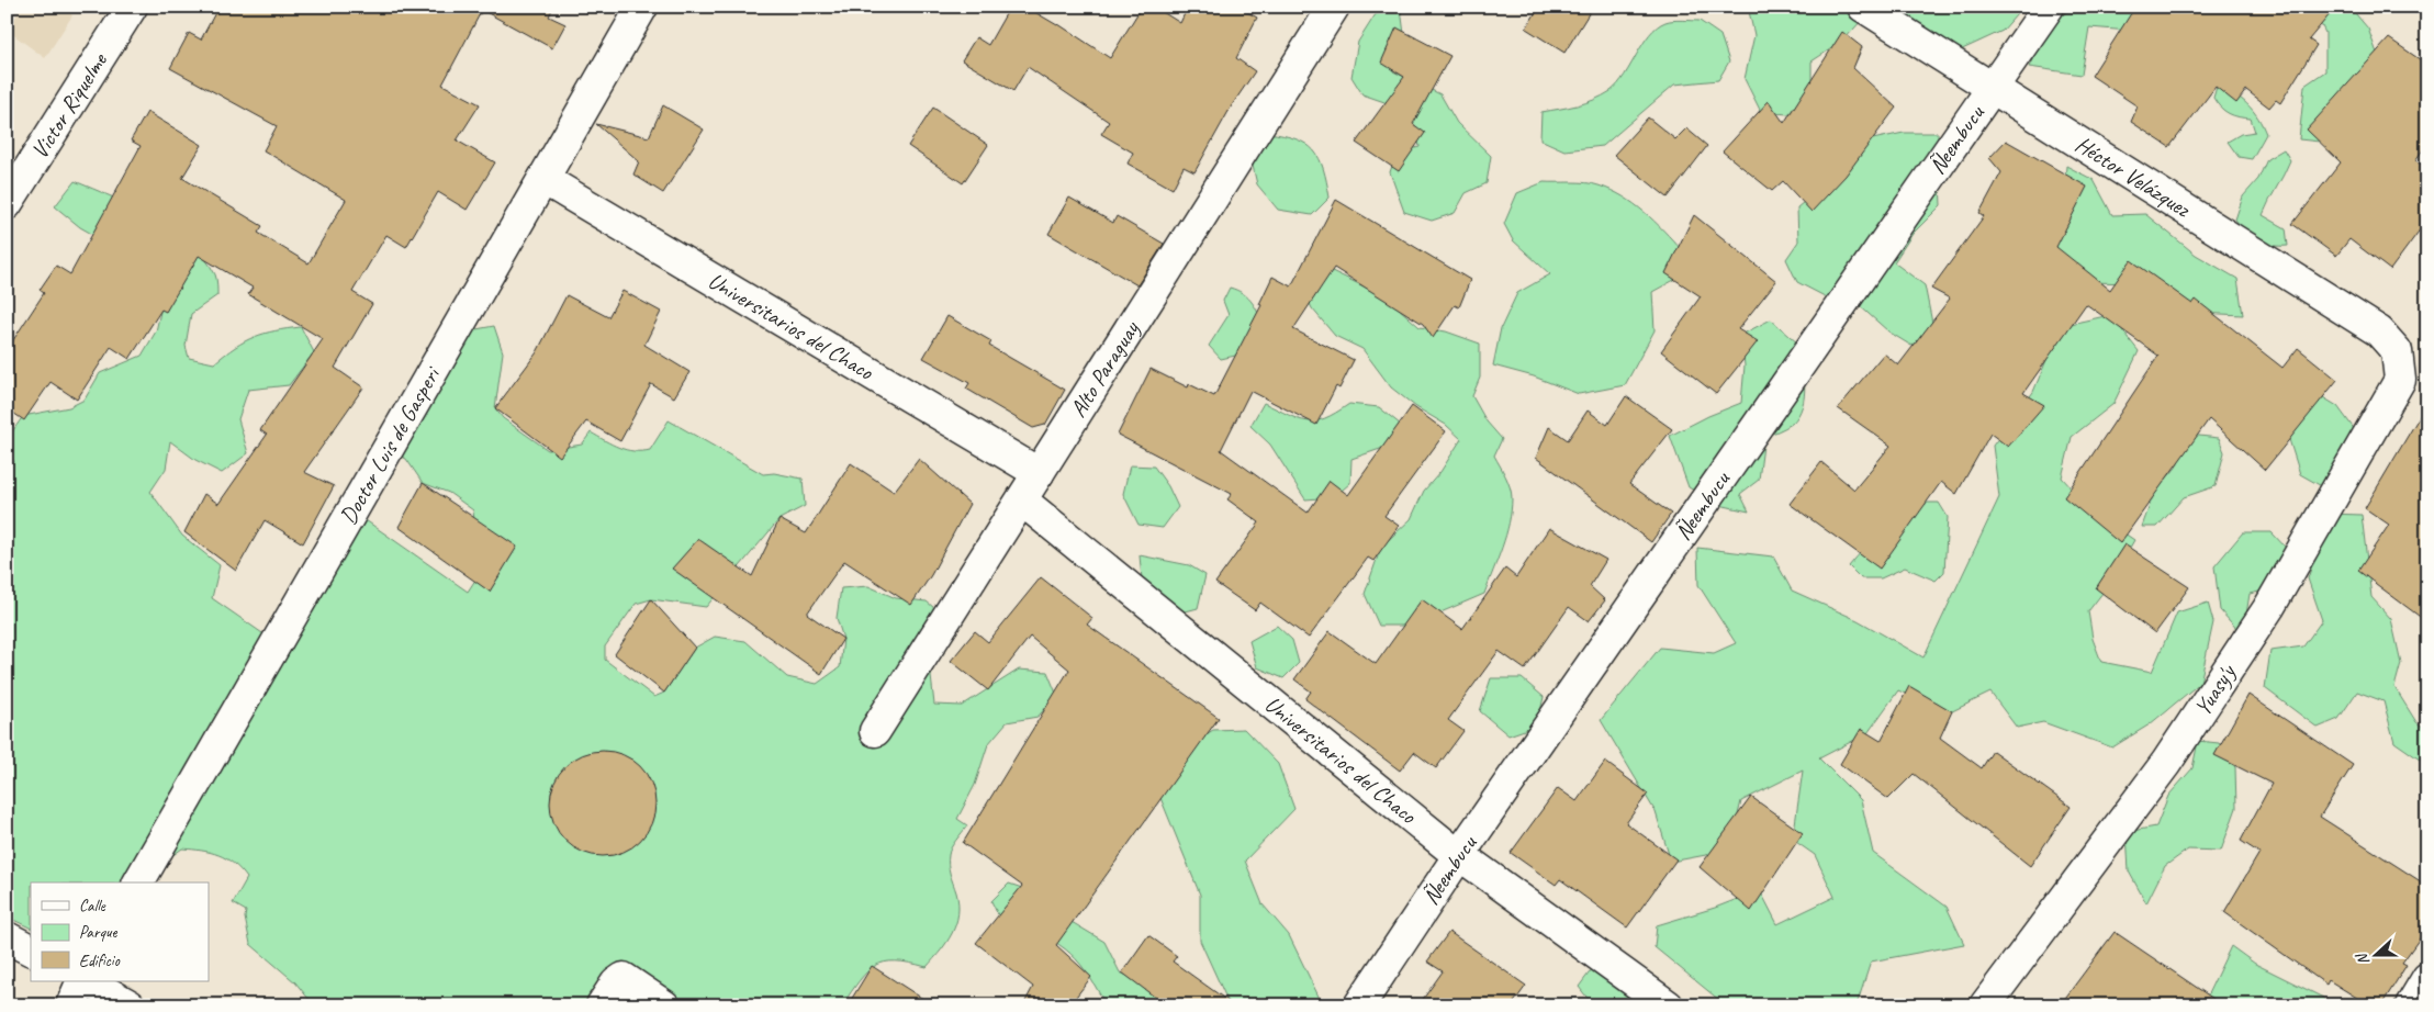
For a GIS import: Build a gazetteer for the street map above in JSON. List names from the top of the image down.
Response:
{
  "streets": {
    "main road": [
      "Victor Riquelme",
      "Ñeembucu",
      "Héctor Velázquez",
      "Universitarios del Chaco",
      "Alto Paraguay",
      "Doctor Luis de Gasperi",
      "Yuasy'y"
    ]
  },
  "crossings": [
    ["Ñeembucu", "Héctor Velázquez"],
    ["Ñeembucu", "Universitarios del Chaco"],
    ["Héctor Velázquez", "Yuasy'y"],
    ["Universitarios del Chaco", "Alto Paraguay"],
    ["Universitarios del Chaco", "Doctor Luis de Gasperi"]
  ],
  "legend": ["Calle", "Parque", "Edificio"],
  "north": "left"
}
